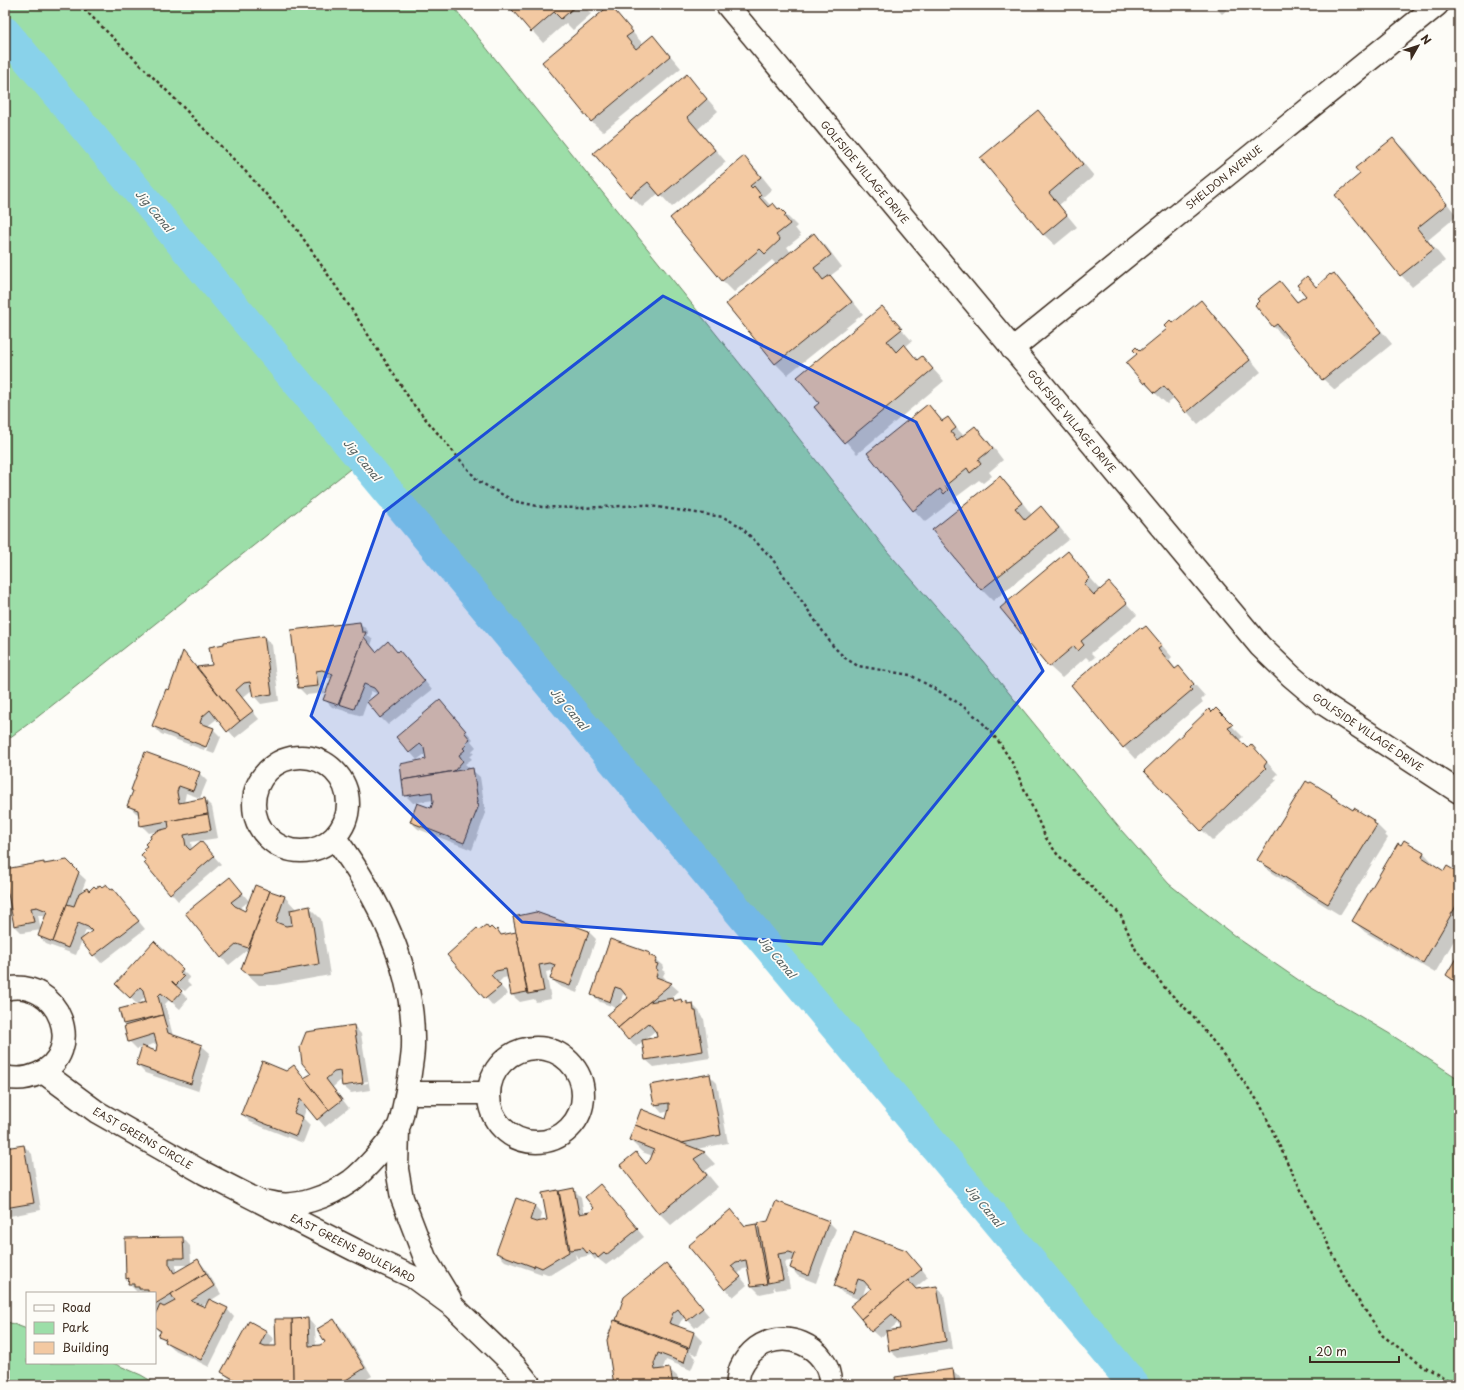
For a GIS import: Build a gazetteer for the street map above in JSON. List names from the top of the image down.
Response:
{
  "streets": {
    "street": [
      "GOLFSIDE VILLAGE DRIVE",
      "SHELDON AVENUE",
      "EAST GREENS CIRCLE",
      "EAST GREENS BOULEVARD"
    ]
  },
  "crossings": [
    ["GOLFSIDE VILLAGE DRIVE", "SHELDON AVENUE"],
    ["EAST GREENS CIRCLE", "EAST GREENS BOULEVARD"]
  ],
  "water": ["Jig Canal"],
  "legend": ["Road", "Park", "Building"],
  "scale_bar": "20 m",
  "north": "top right"
}
